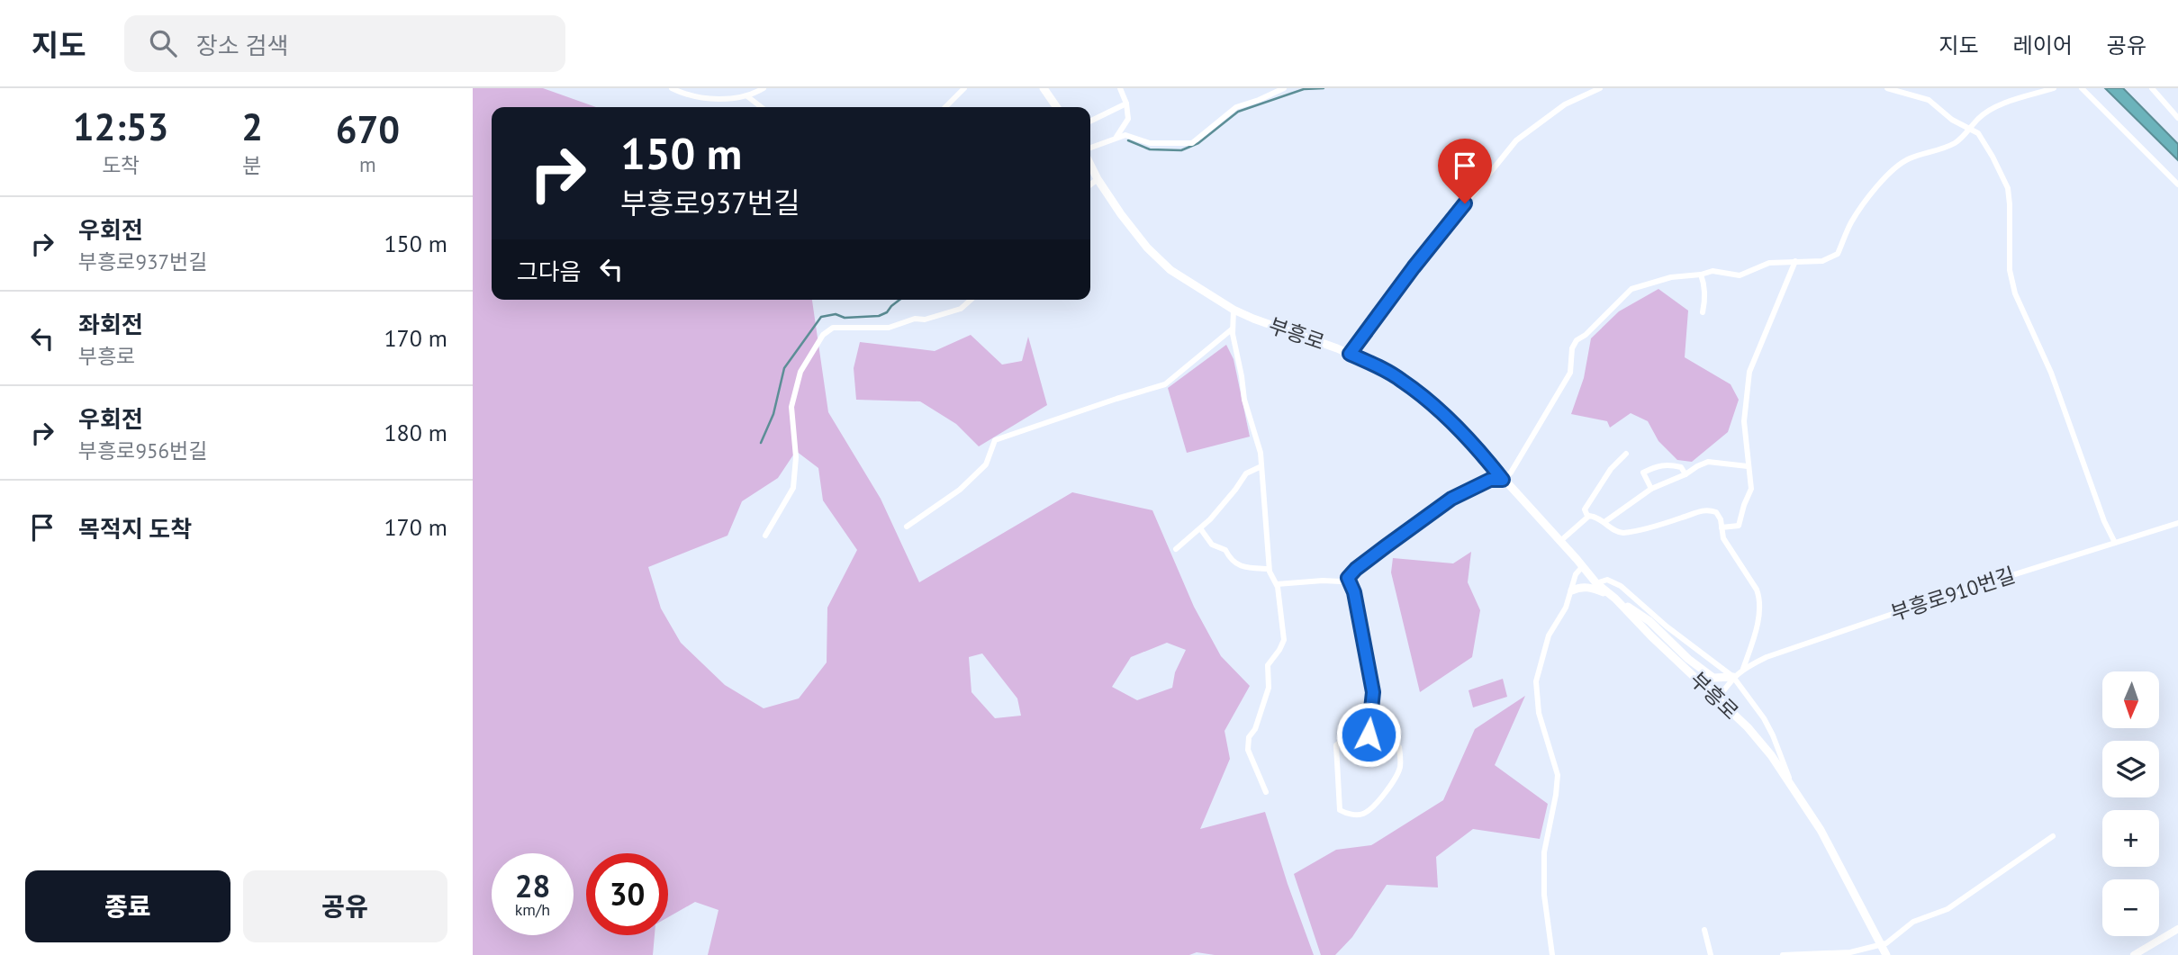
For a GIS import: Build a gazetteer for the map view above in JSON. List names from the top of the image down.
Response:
{
  "streets": {
    "main road": ["부흥로"],
    "street": ["부흥로910번길"]
  },
  "crossings": [
    ["부흥로", "부흥로910번길"]
  ],
  "north": "bottom",
  "page": {
    "header": "지도",
    "search": "장소 검색",
    "nav": ["지도", "레이어", "공유"],
    "eta": [
      "12:53",
      "도착",
      "2",
      "분",
      "670",
      "m"
    ],
    "turn": ["150 m", "부흥로937번길"],
    "list": [
      {
        "name": "우회전",
        "note": "부흥로937번길",
        "value": "150 m"
      },
      {
        "name": "좌회전",
        "note": "부흥로",
        "value": "170 m"
      },
      {
        "name": "우회전",
        "note": "부흥로956번길",
        "value": "180 m"
      },
      {
        "name": "목적지 도착",
        "value": "170 m"
      }
    ],
    "then": "그다음",
    "map_buttons": ["+", "−"],
    "speed": "28 km/h",
    "limit": "30",
    "buttons": ["종료", "공유"]
  }
}
